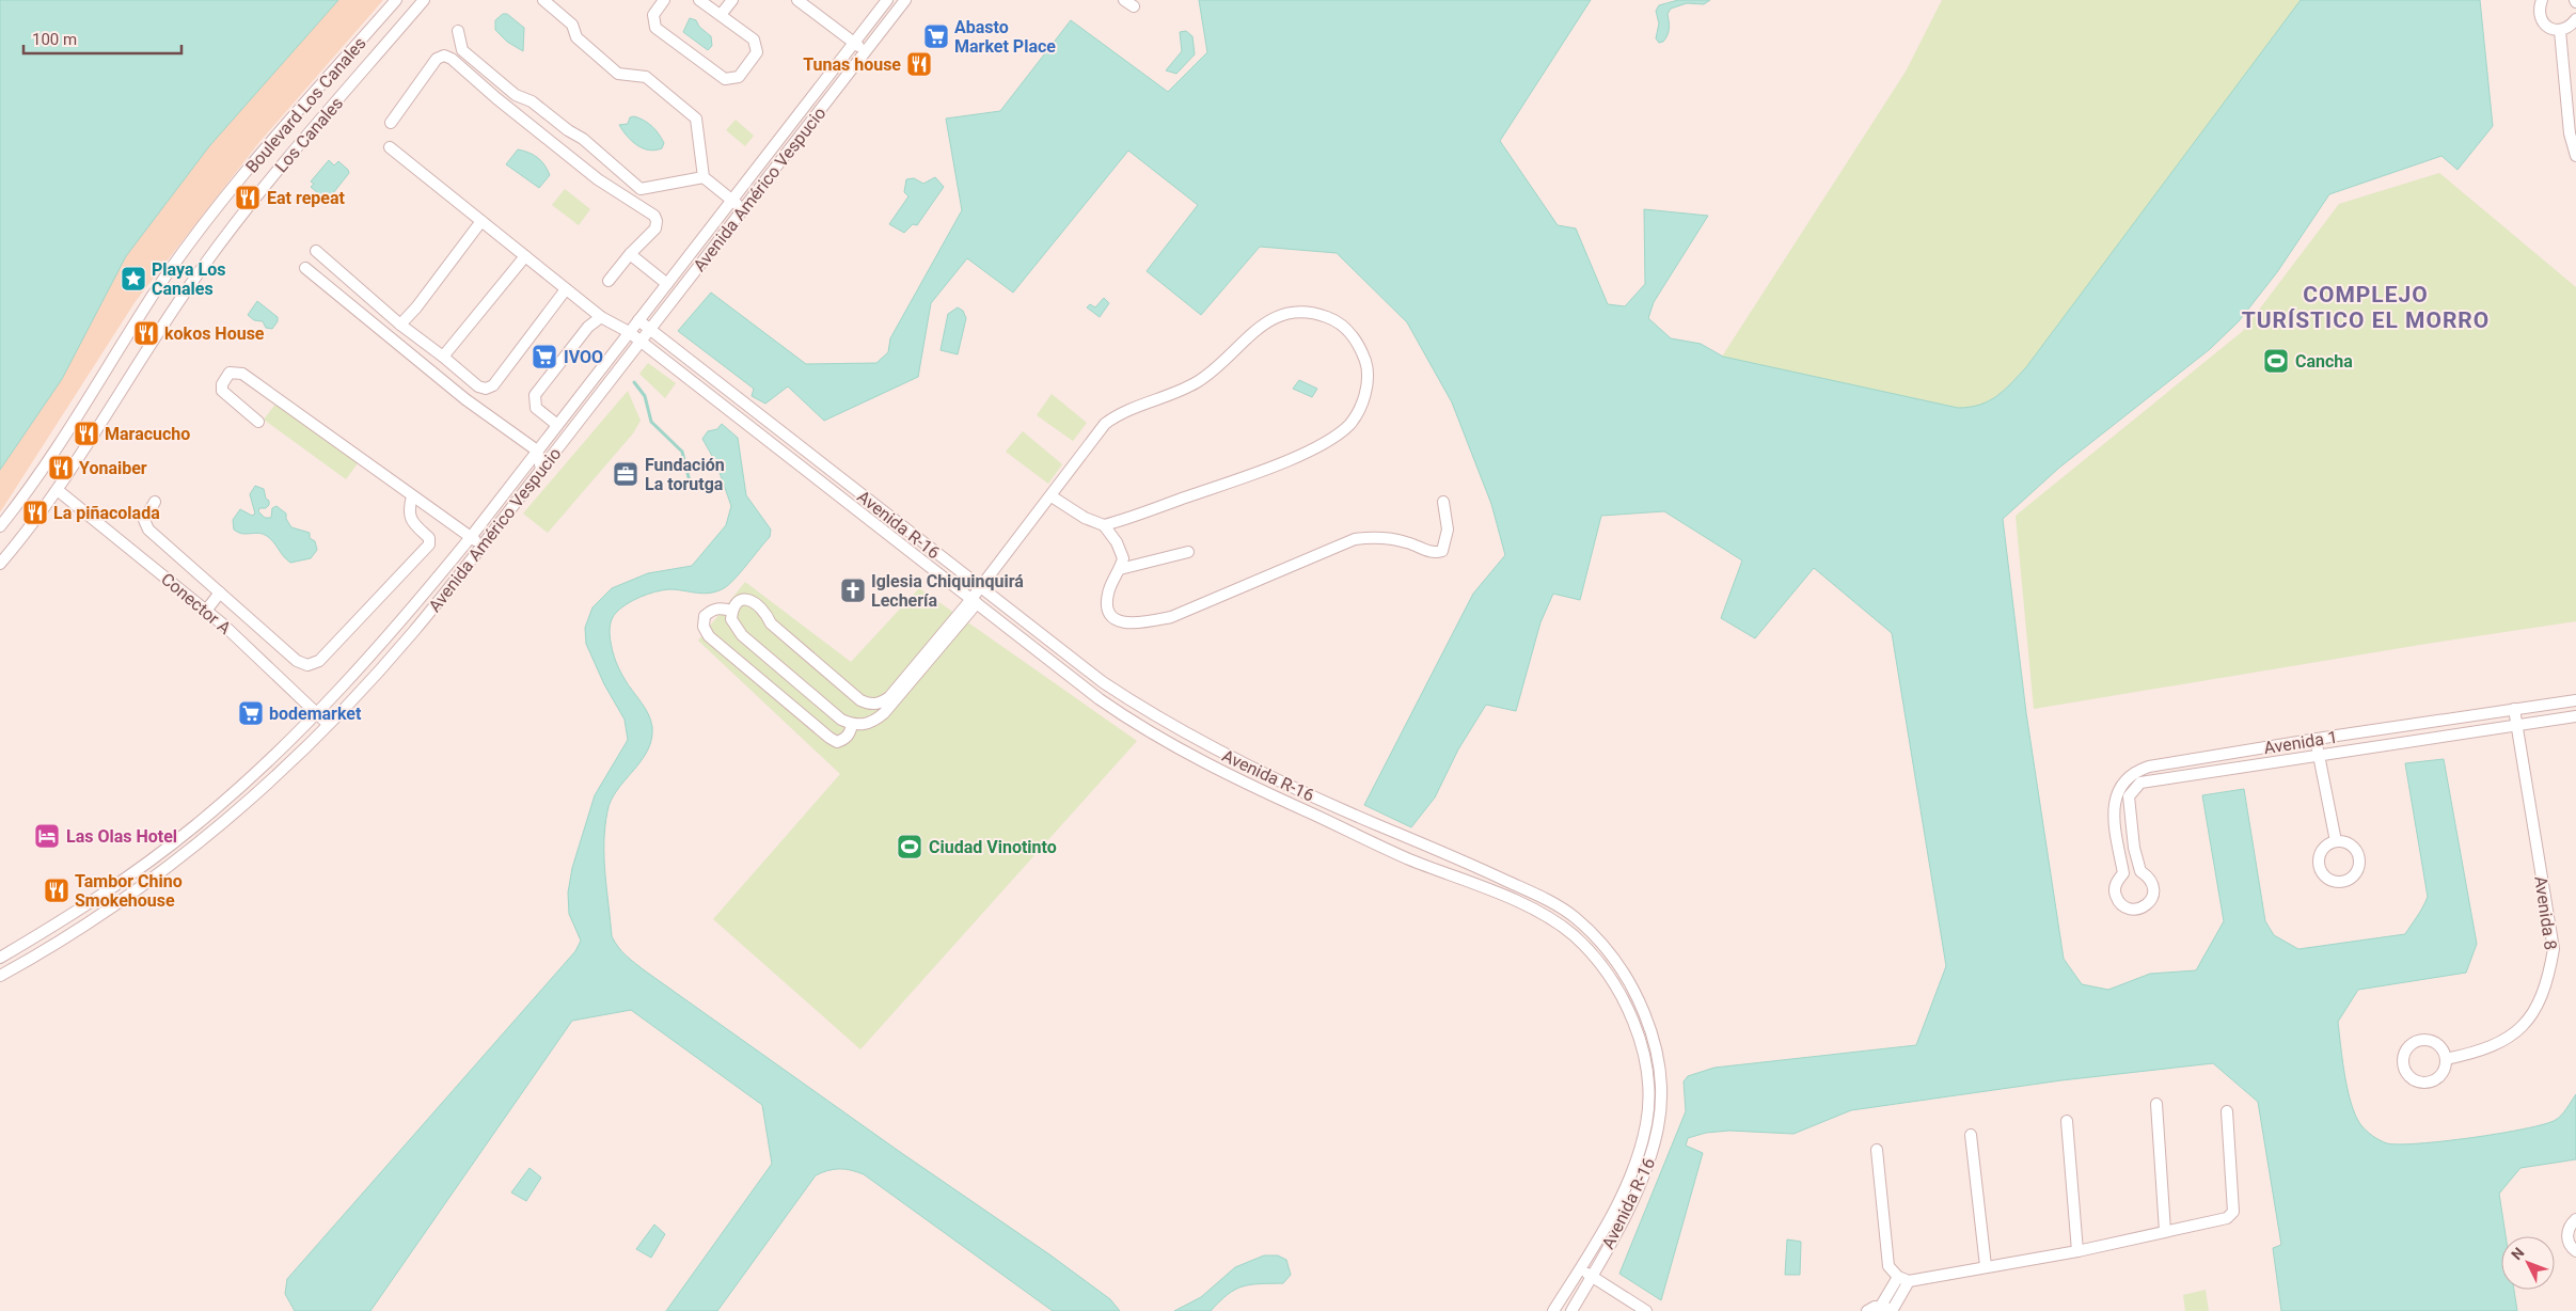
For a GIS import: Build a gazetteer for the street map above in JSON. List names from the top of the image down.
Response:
{
  "streets": {
    "street": [
      "Boulevard Los Canales",
      "Los Canales",
      "Avenida Américo Vespucio",
      "Avenida R-16",
      "Conector A",
      "Avenida 1",
      "Avenida 8"
    ]
  },
  "crossings": [
    ["Los Canales", "Conector A"],
    ["Avenida Américo Vespucio", "Avenida R-16"],
    ["Avenida Américo Vespucio", "Conector A"],
    ["Avenida 1", "Avenida 8"]
  ],
  "districts": ["COMPLEJO TURÍSTICO EL MORRO"],
  "places": {
    "supermarket": ["Abasto Market Place", "IVOO", "bodemarket"],
    "restaurant": [
      "Tunas house",
      "Eat repeat",
      "kokos House",
      "Maracucho",
      "Yonaiber",
      "La piñacolada",
      "Tambor Chino Smokehouse"
    ],
    "place": ["Playa Los Canales"],
    "sports": ["Cancha", "Ciudad Vinotinto"],
    "office": ["Fundación La torutga"],
    "church": ["Iglesia Chiquinquirá Lechería"],
    "hotel": ["Las Olas Hotel"]
  },
  "scale_bar": "100 m",
  "north": "top left"
}
